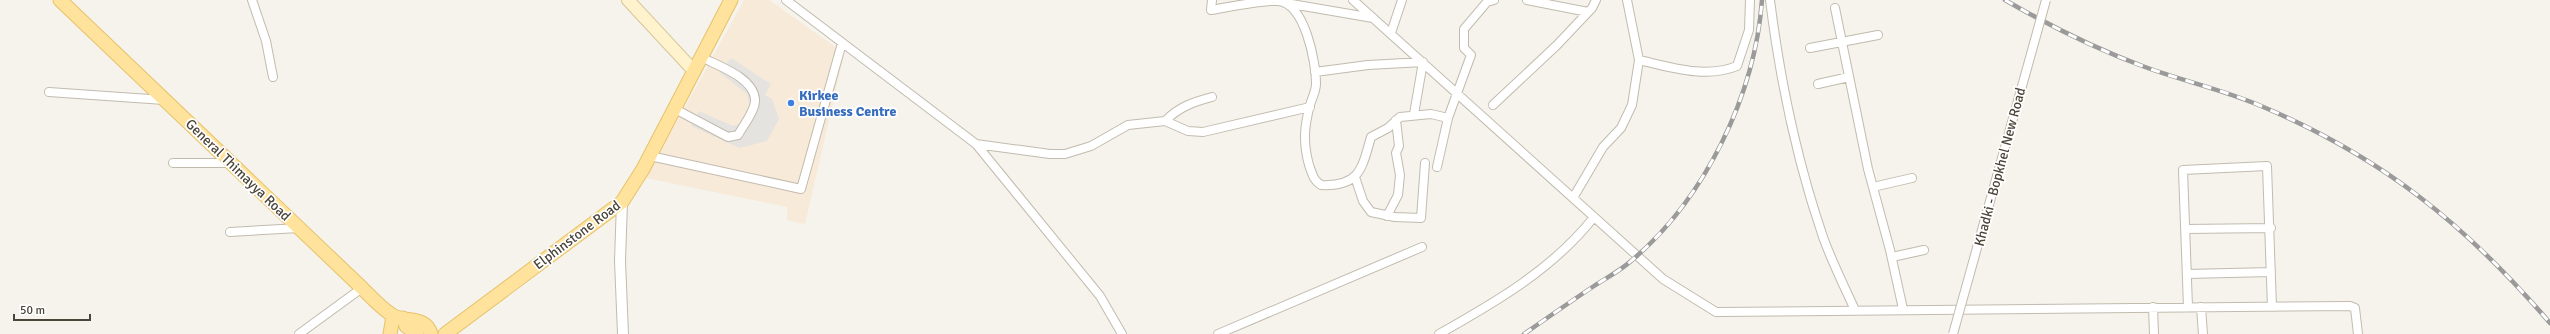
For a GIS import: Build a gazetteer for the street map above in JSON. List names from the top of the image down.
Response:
{
  "streets": {
    "main road": ["General Thimayya Road", "Elphinstone Road"],
    "street": ["Khadki - Bopkhel New Road"]
  },
  "places": ["Kirkee Business Centre"],
  "scale_bar": "50 m"
}
